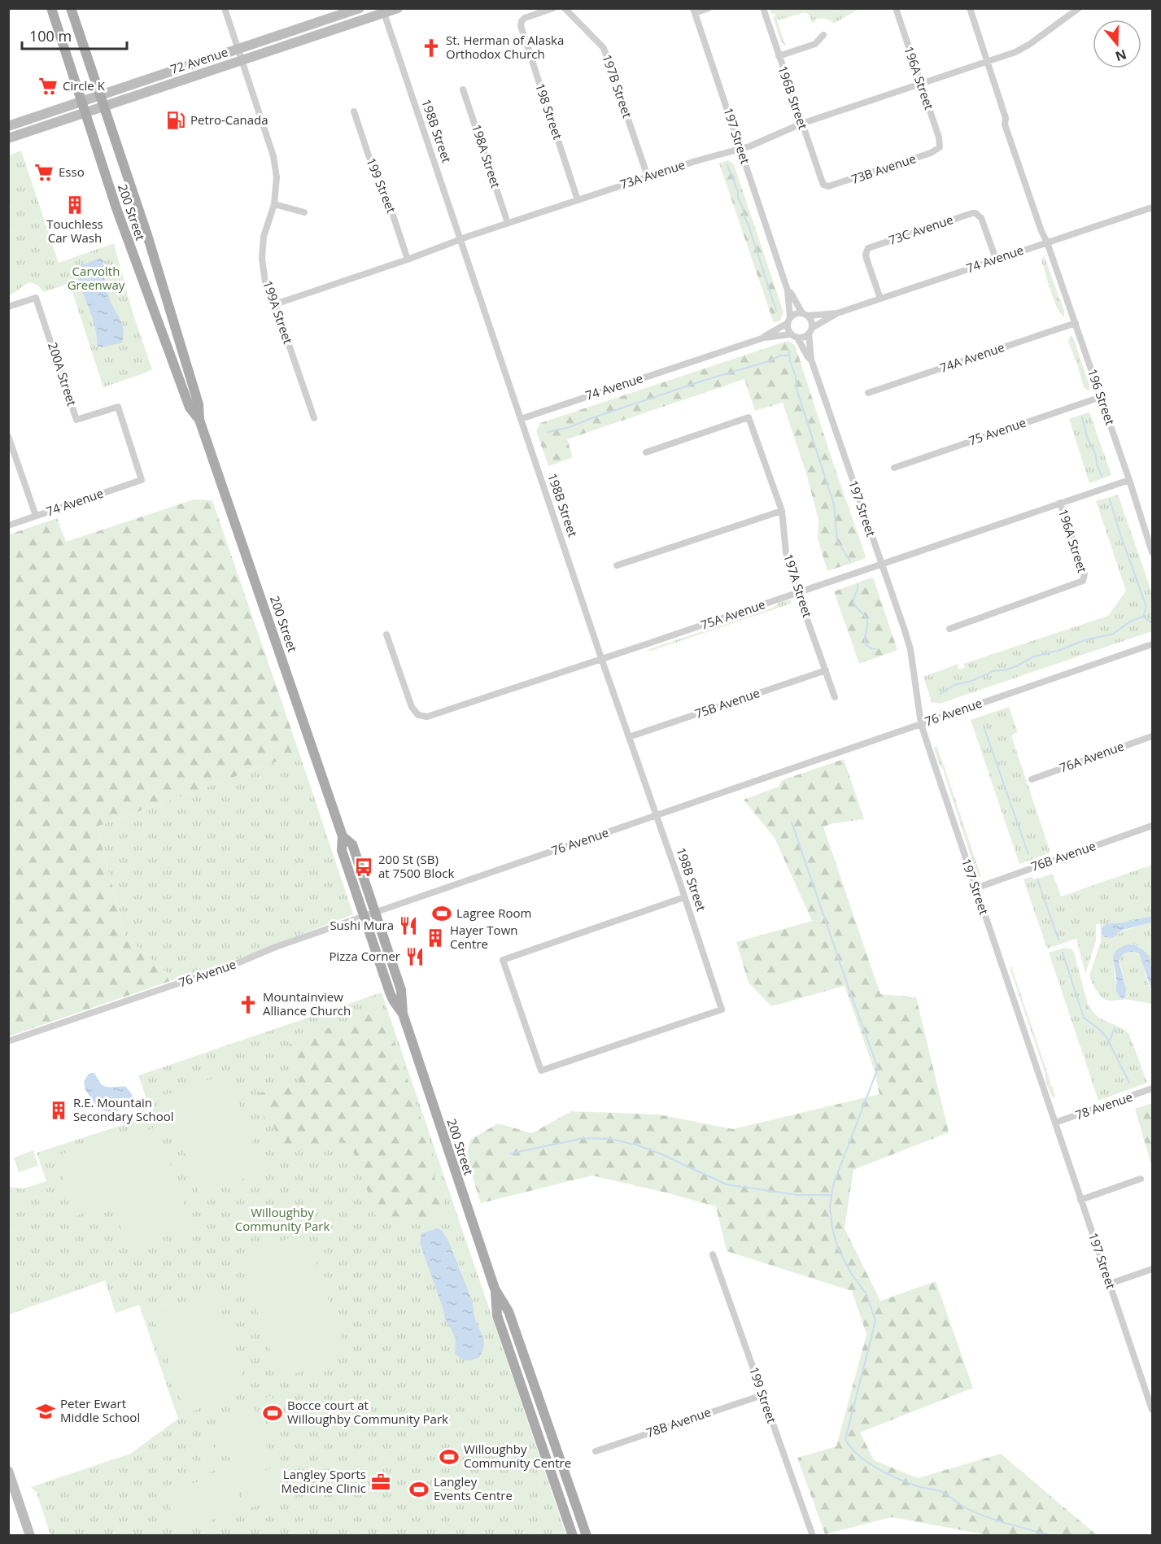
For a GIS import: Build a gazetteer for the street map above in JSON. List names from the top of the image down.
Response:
{
  "streets": {
    "main road": ["72 Avenue", "200 Street"],
    "street": [
      "196A Street",
      "197B Street",
      "196B Street",
      "198 Street",
      "198B Street",
      "197 Street",
      "198A Street",
      "73B Avenue",
      "73A Avenue",
      "199 Street",
      "73C Avenue",
      "74 Avenue",
      "199A Street",
      "74A Avenue",
      "200A Street",
      "196 Street",
      "75 Avenue",
      "197A Street",
      "75A Avenue",
      "75B Avenue",
      "76 Avenue",
      "76A Avenue",
      "76B Avenue",
      "78 Avenue",
      "78B Avenue"
    ]
  },
  "crossings": [
    ["72 Avenue", "198B Street"],
    ["72 Avenue", "200 Street"],
    ["72 Avenue", "199A Street"],
    ["196A Street", "73B Avenue"],
    ["196A Street", "73A Avenue"],
    ["196A Street", "75A Avenue"],
    ["197B Street", "73A Avenue"],
    ["196B Street", "73B Avenue"],
    ["196B Street", "73A Avenue"],
    ["198 Street", "73A Avenue"],
    ["198B Street", "73A Avenue"],
    ["198B Street", "74 Avenue"],
    ["198B Street", "75A Avenue"],
    ["198B Street", "75B Avenue"],
    ["198B Street", "76 Avenue"],
    ["197 Street", "73A Avenue"],
    ["197 Street", "74 Avenue"],
    ["197 Street", "75A Avenue"],
    ["197 Street", "76 Avenue"],
    ["197 Street", "76B Avenue"],
    ["197 Street", "78 Avenue"],
    ["198A Street", "73A Avenue"],
    ["73A Avenue", "199 Street"],
    ["73A Avenue", "199A Street"],
    ["73A Avenue", "196 Street"],
    ["199 Street", "78B Avenue"],
    ["200 Street", "76 Avenue"],
    ["73C Avenue", "74 Avenue"],
    ["74 Avenue", "200A Street"],
    ["74 Avenue", "196 Street"],
    ["74A Avenue", "196 Street"],
    ["196 Street", "75 Avenue"],
    ["196 Street", "75A Avenue"],
    ["197A Street", "75A Avenue"],
    ["197A Street", "75B Avenue"]
  ],
  "parks": ["Carvolth Greenway", "Willoughby Community Park"],
  "places": {
    "church": ["St. Herman of Alaska Orthodox Church", "Mountainview Alliance Church"],
    "supermarket": ["Circle K", "Esso"],
    "fuel station": ["Petro-Canada"],
    "building": ["Touchless Car Wash", "Hayer Town Centre", "R.E. Mountain Secondary School"],
    "bus stop": ["200 St (SB) at 7500 Block"],
    "sports": [
      "Lagree Room",
      "Bocce court at Willoughby Community Park",
      "Willoughby Community Centre",
      "Langley Events Centre"
    ],
    "restaurant": ["Sushi Mura", "Pizza Corner"],
    "school or university": ["Peter Ewart Middle School"],
    "office": ["Langley Sports Medicine Clinic"]
  },
  "scale_bar": "100 m",
  "north": "bottom"
}
